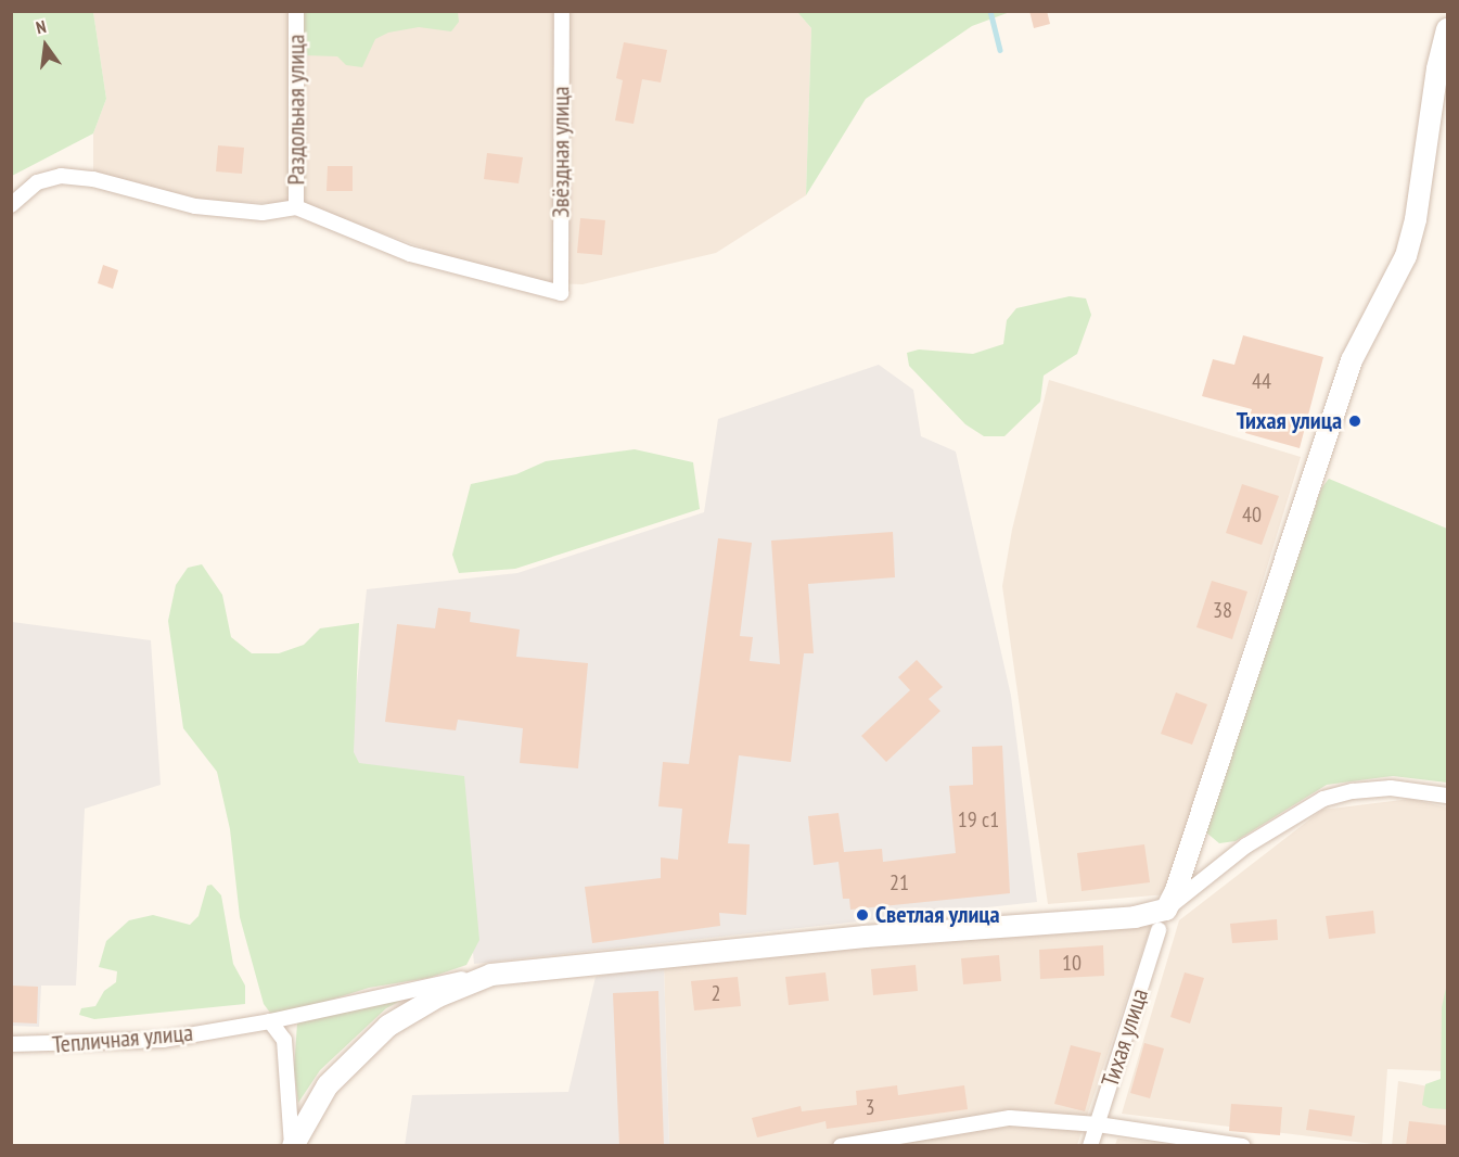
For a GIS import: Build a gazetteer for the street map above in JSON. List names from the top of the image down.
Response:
{
  "streets": {
    "street": [
      "Раздольная улица",
      "Звёздная улица",
      "Тихая улица",
      "Тепличная улица"
    ]
  },
  "crossings": [
    ["Раздольная улица", "Звёздная улица"]
  ],
  "places": ["Тихая улица", "Светлая улица"],
  "house_numbers": [
    "44",
    "40",
    "38",
    "19 с1",
    "21",
    "10",
    "2",
    "3"
  ],
  "north": "top"
}
